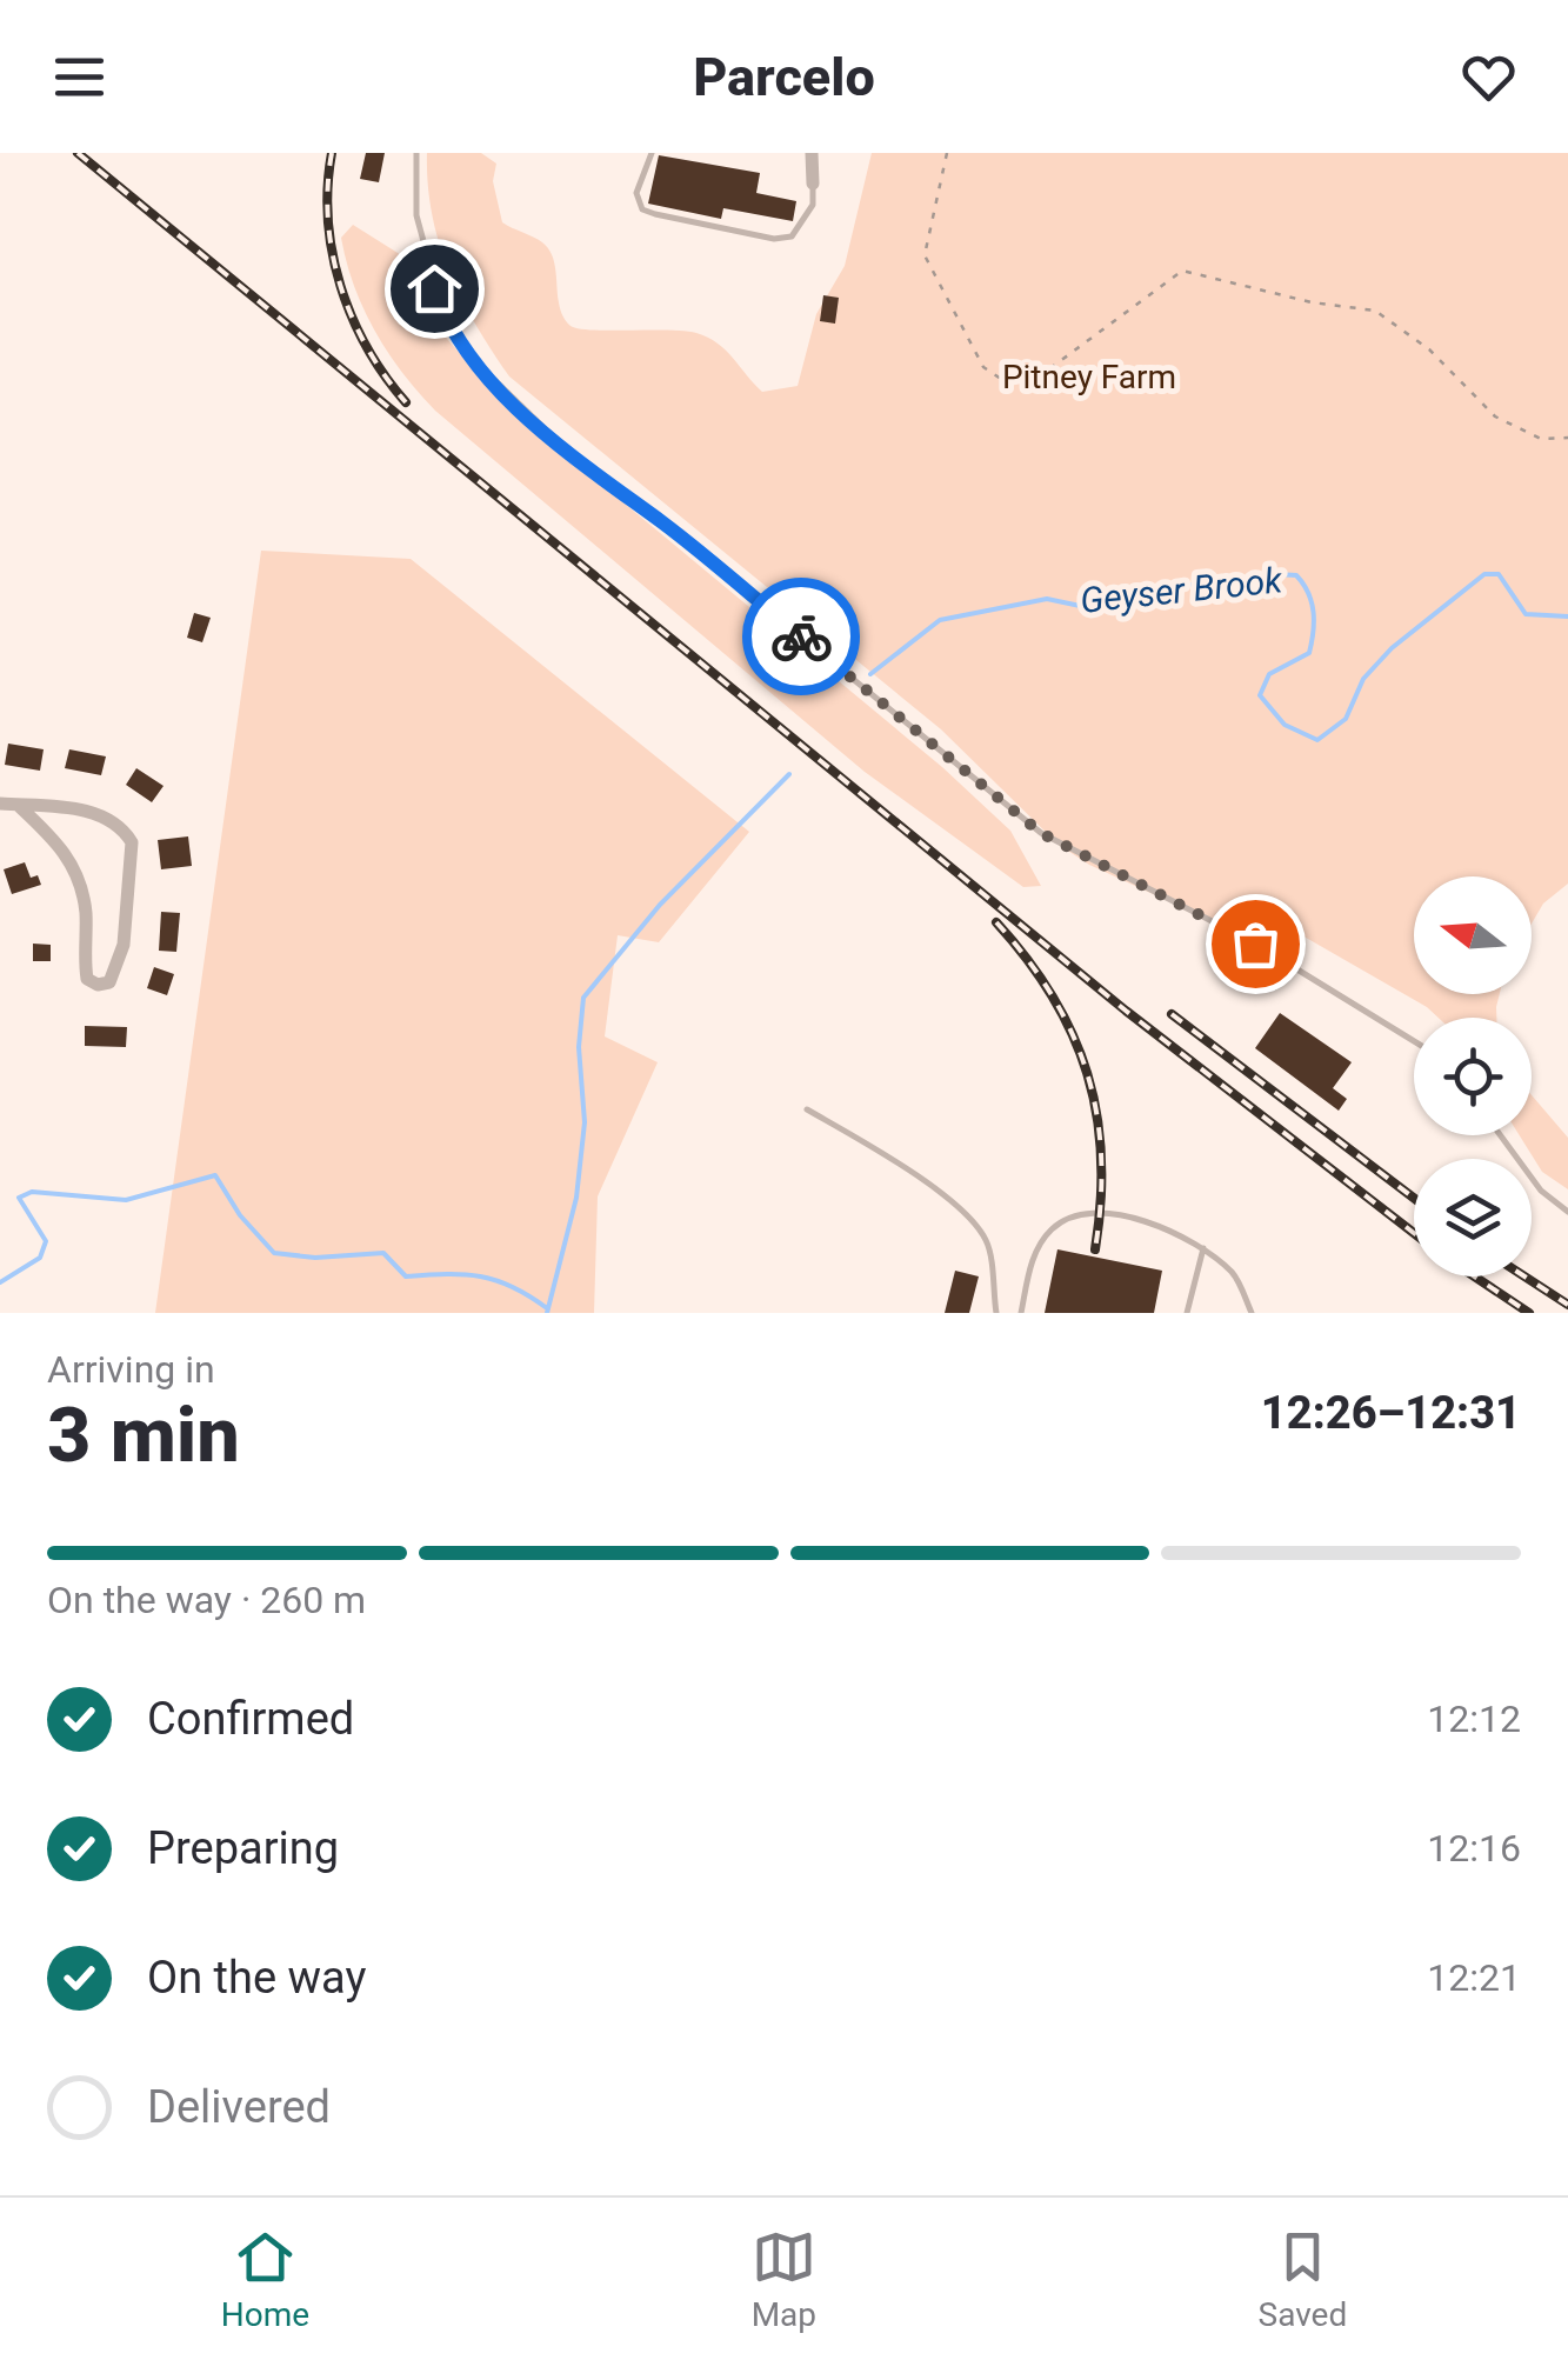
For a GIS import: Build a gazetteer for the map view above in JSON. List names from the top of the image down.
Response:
{
  "water": ["Geyser Brook"],
  "parks": ["Pitney Farm"],
  "north": "left",
  "page": {
    "header": "Parcelo",
    "heading": ["3 min", "Arriving in", "12:26–12:31"],
    "bar": "On the way · 260 m",
    "list": [
      ["Confirmed", "12:12"],
      ["Preparing", "12:16"],
      ["On the way", "12:21"],
      "Delivered"
    ],
    "tabs": ["Home", "Map", "Saved"]
  }
}
